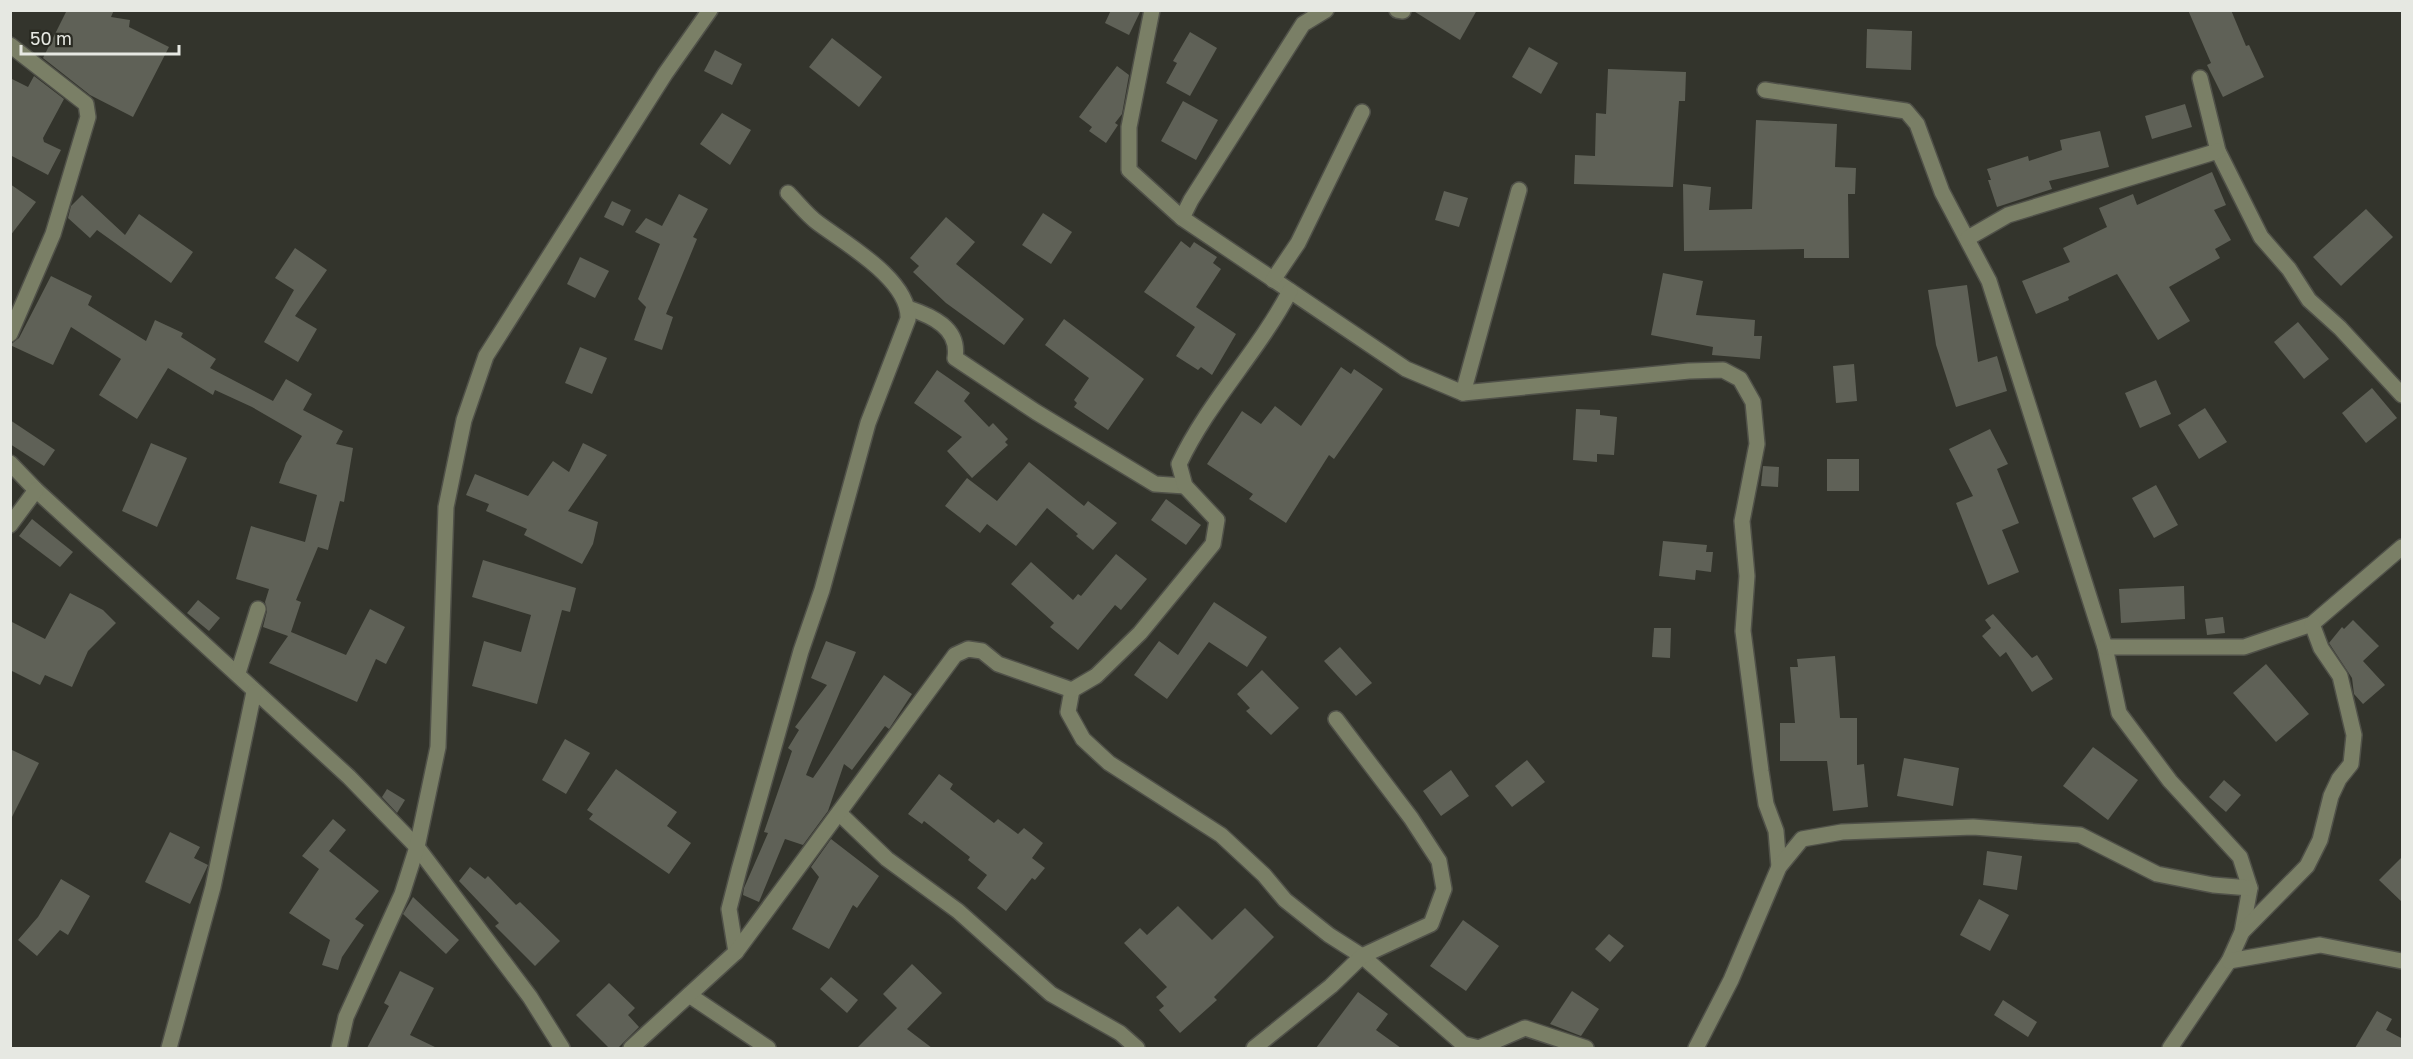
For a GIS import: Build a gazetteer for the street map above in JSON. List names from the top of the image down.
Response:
{
  "scale_bar": "50 m"
}
